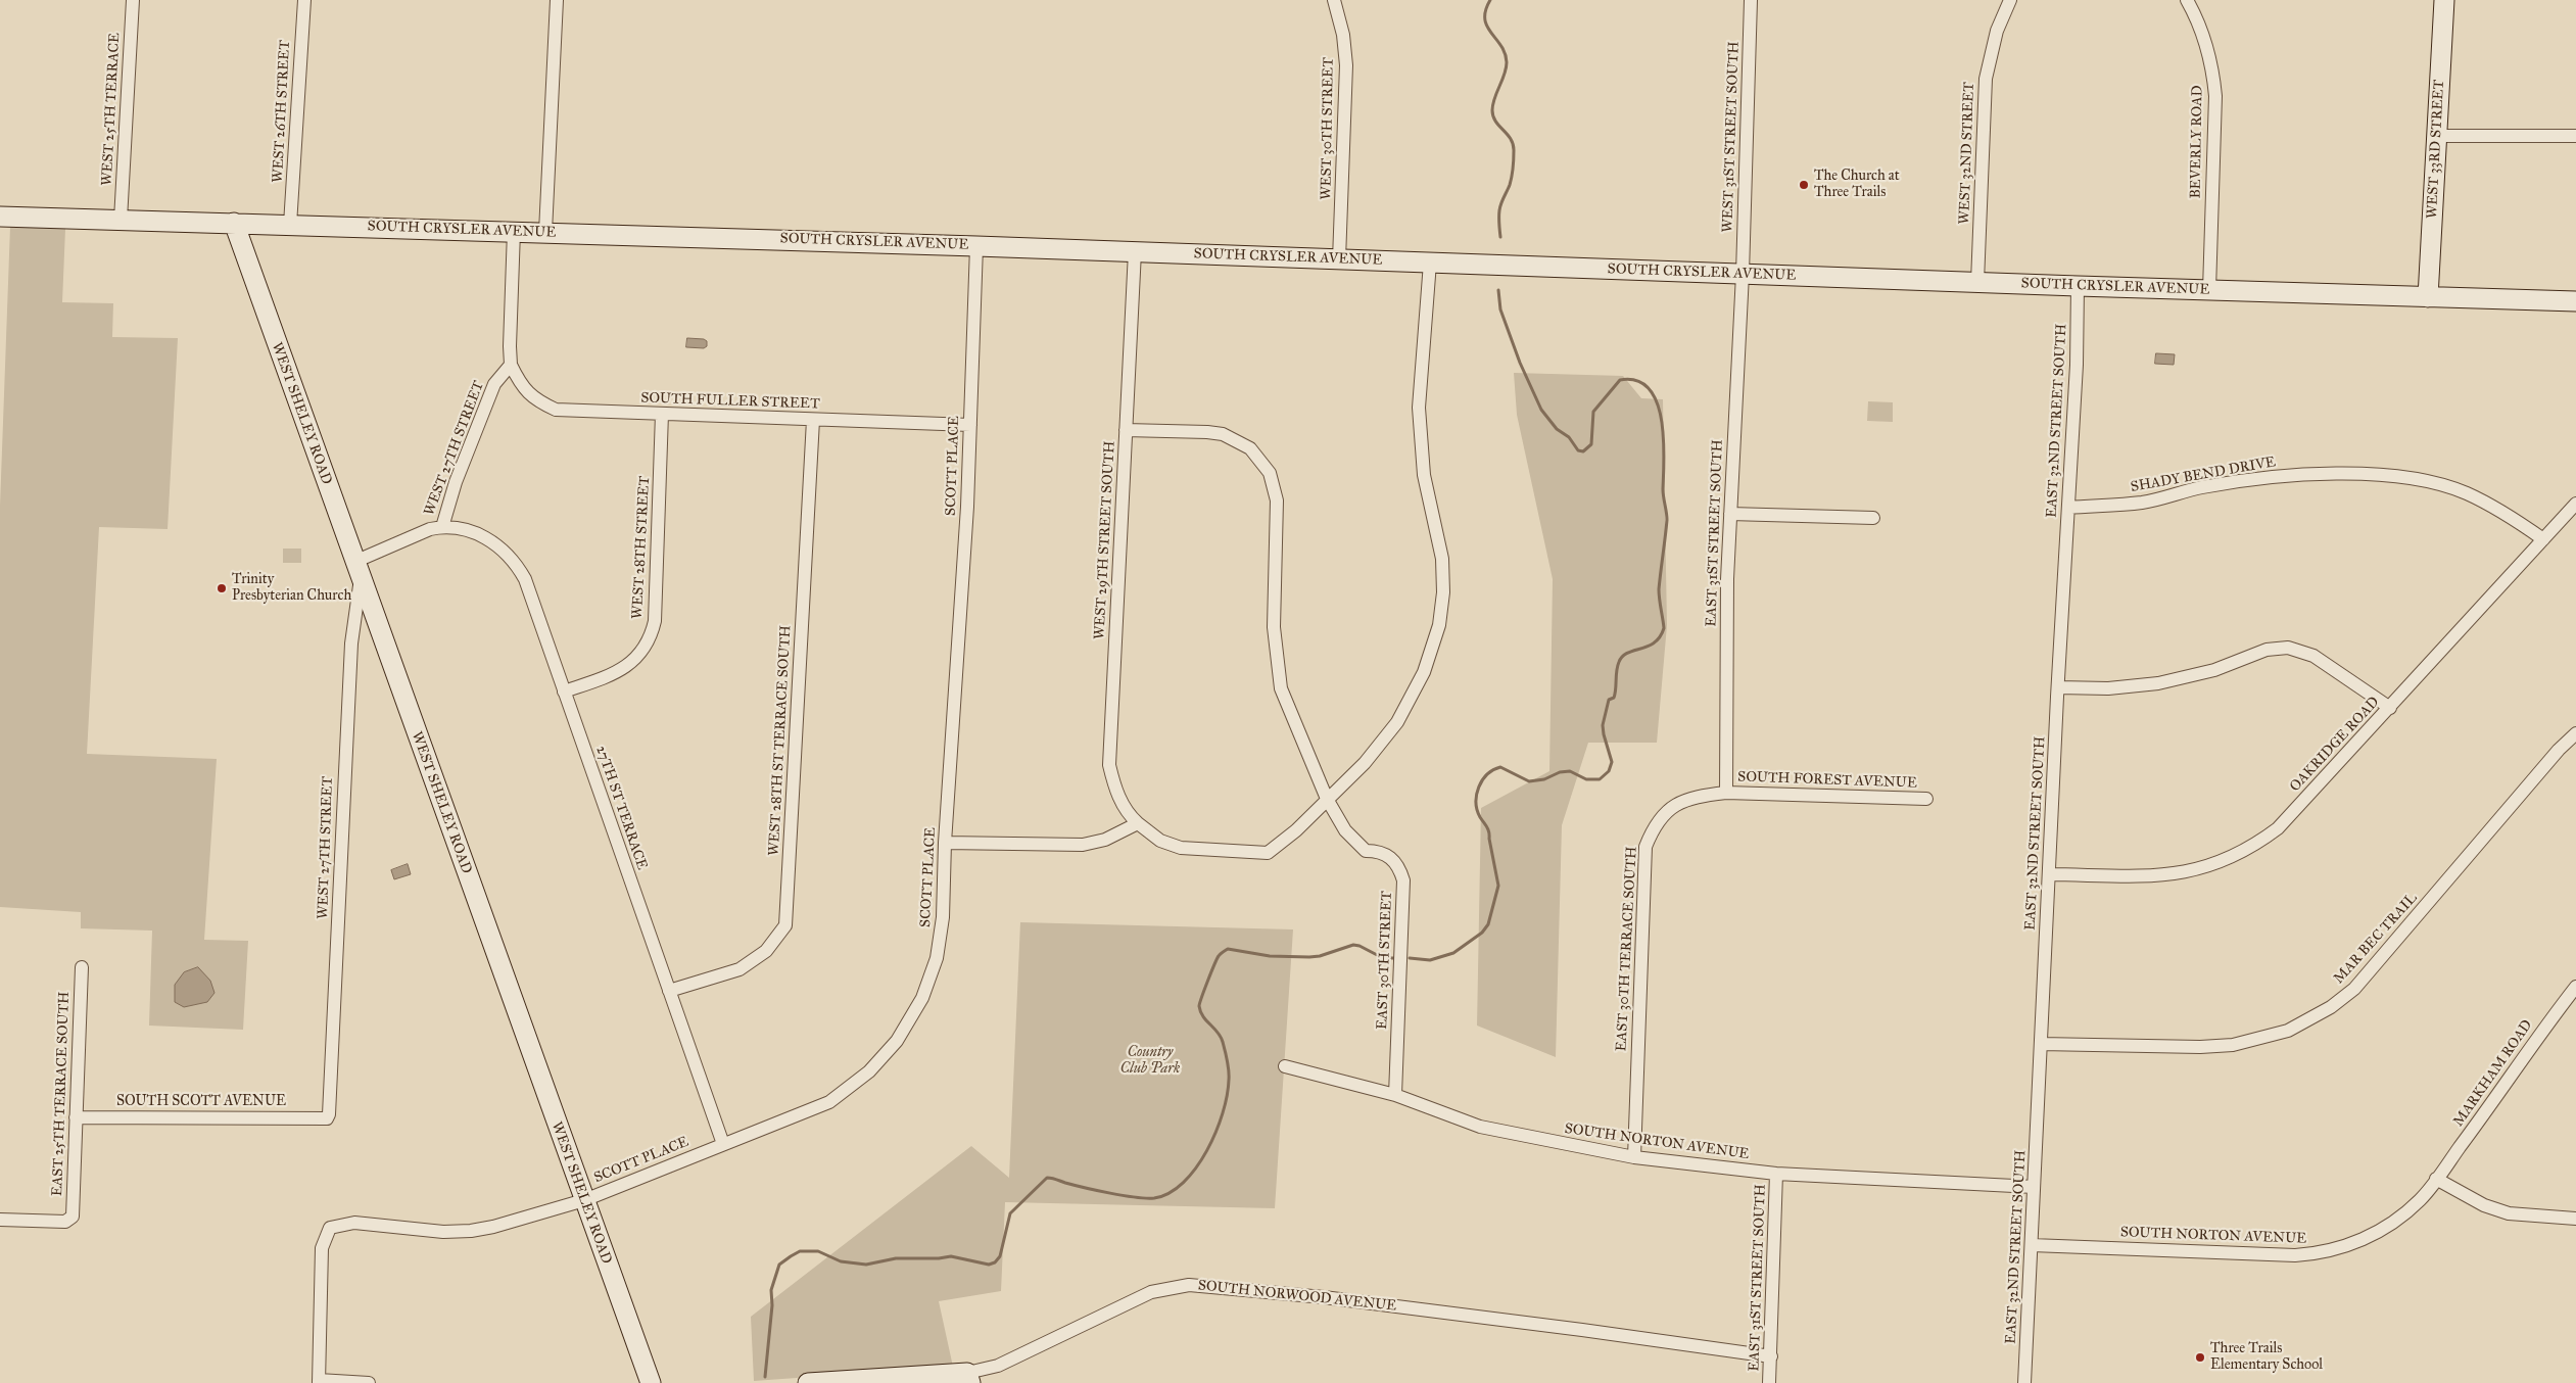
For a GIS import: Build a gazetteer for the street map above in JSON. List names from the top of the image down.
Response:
{
  "streets": {
    "main road": [
      "WEST 33RD STREET",
      "SOUTH CRYSLER AVENUE",
      "WEST SHELEY ROAD",
      "SOUTH NORWOOD AVENUE"
    ],
    "street": [
      "WEST 25TH TERRACE",
      "WEST 26TH STREET",
      "WEST 30TH STREET",
      "WEST 31ST STREET SOUTH",
      "BEVERLY ROAD",
      "WEST 32ND STREET",
      "SOUTH FULLER STREET",
      "EAST 32ND STREET SOUTH",
      "WEST 27TH STREET",
      "SCOTT PLACE",
      "SHADY BEND DRIVE",
      "EAST 31ST STREET SOUTH",
      "WEST 29TH STREET SOUTH",
      "WEST 28TH STREET",
      "WEST 28TH ST TERRACE SOUTH",
      "OAKRIDGE ROAD",
      "SOUTH FOREST AVENUE",
      "27TH ST TERRACE",
      "MAR BEC TRAIL",
      "EAST 30TH TERRACE SOUTH",
      "EAST 30TH STREET",
      "MARKHAM ROAD",
      "EAST 25TH TERRACE SOUTH",
      "SOUTH SCOTT AVENUE",
      "SOUTH NORTON AVENUE"
    ]
  },
  "crossings": [
    ["WEST 25TH TERRACE", "SOUTH CRYSLER AVENUE"],
    ["WEST 26TH STREET", "SOUTH CRYSLER AVENUE"],
    ["WEST 30TH STREET", "SOUTH CRYSLER AVENUE"],
    ["WEST 31ST STREET SOUTH", "SOUTH CRYSLER AVENUE"],
    ["WEST 31ST STREET SOUTH", "EAST 31ST STREET SOUTH"],
    ["BEVERLY ROAD", "SOUTH CRYSLER AVENUE"],
    ["WEST 33RD STREET", "SOUTH CRYSLER AVENUE"],
    ["WEST 32ND STREET", "SOUTH CRYSLER AVENUE"],
    ["SOUTH CRYSLER AVENUE", "WEST SHELEY ROAD"],
    ["SOUTH CRYSLER AVENUE", "EAST 32ND STREET SOUTH"],
    ["SOUTH CRYSLER AVENUE", "SCOTT PLACE"],
    ["SOUTH CRYSLER AVENUE", "EAST 31ST STREET SOUTH"],
    ["SOUTH CRYSLER AVENUE", "WEST 29TH STREET SOUTH"],
    ["SOUTH FULLER STREET", "WEST 27TH STREET"],
    ["SOUTH FULLER STREET", "SCOTT PLACE"],
    ["SOUTH FULLER STREET", "WEST 28TH STREET"],
    ["SOUTH FULLER STREET", "WEST 28TH ST TERRACE SOUTH"],
    ["WEST SHELEY ROAD", "WEST 27TH STREET"],
    ["WEST SHELEY ROAD", "SCOTT PLACE"],
    ["EAST 32ND STREET SOUTH", "SHADY BEND DRIVE"],
    ["EAST 32ND STREET SOUTH", "OAKRIDGE ROAD"],
    ["EAST 32ND STREET SOUTH", "MAR BEC TRAIL"],
    ["EAST 32ND STREET SOUTH", "SOUTH NORTON AVENUE"],
    ["WEST 27TH STREET", "27TH ST TERRACE"],
    ["WEST 27TH STREET", "SOUTH SCOTT AVENUE"],
    ["SCOTT PLACE", "27TH ST TERRACE"],
    ["SHADY BEND DRIVE", "OAKRIDGE ROAD"],
    ["EAST 31ST STREET SOUTH", "SOUTH FOREST AVENUE"],
    ["EAST 31ST STREET SOUTH", "EAST 30TH TERRACE SOUTH"],
    ["EAST 31ST STREET SOUTH", "SOUTH NORTON AVENUE"],
    ["EAST 31ST STREET SOUTH", "SOUTH NORWOOD AVENUE"],
    ["WEST 28TH STREET", "27TH ST TERRACE"],
    ["WEST 28TH ST TERRACE SOUTH", "27TH ST TERRACE"],
    ["SOUTH FOREST AVENUE", "EAST 30TH TERRACE SOUTH"],
    ["EAST 30TH TERRACE SOUTH", "SOUTH NORTON AVENUE"],
    ["EAST 30TH STREET", "SOUTH NORTON AVENUE"],
    ["MARKHAM ROAD", "SOUTH NORTON AVENUE"],
    ["EAST 25TH TERRACE SOUTH", "SOUTH SCOTT AVENUE"]
  ],
  "parks": ["Country Club Park"],
  "places": ["The Church at Three Trails", "Trinity Presbyterian Church", "Three Trails Elementary School"]
}
